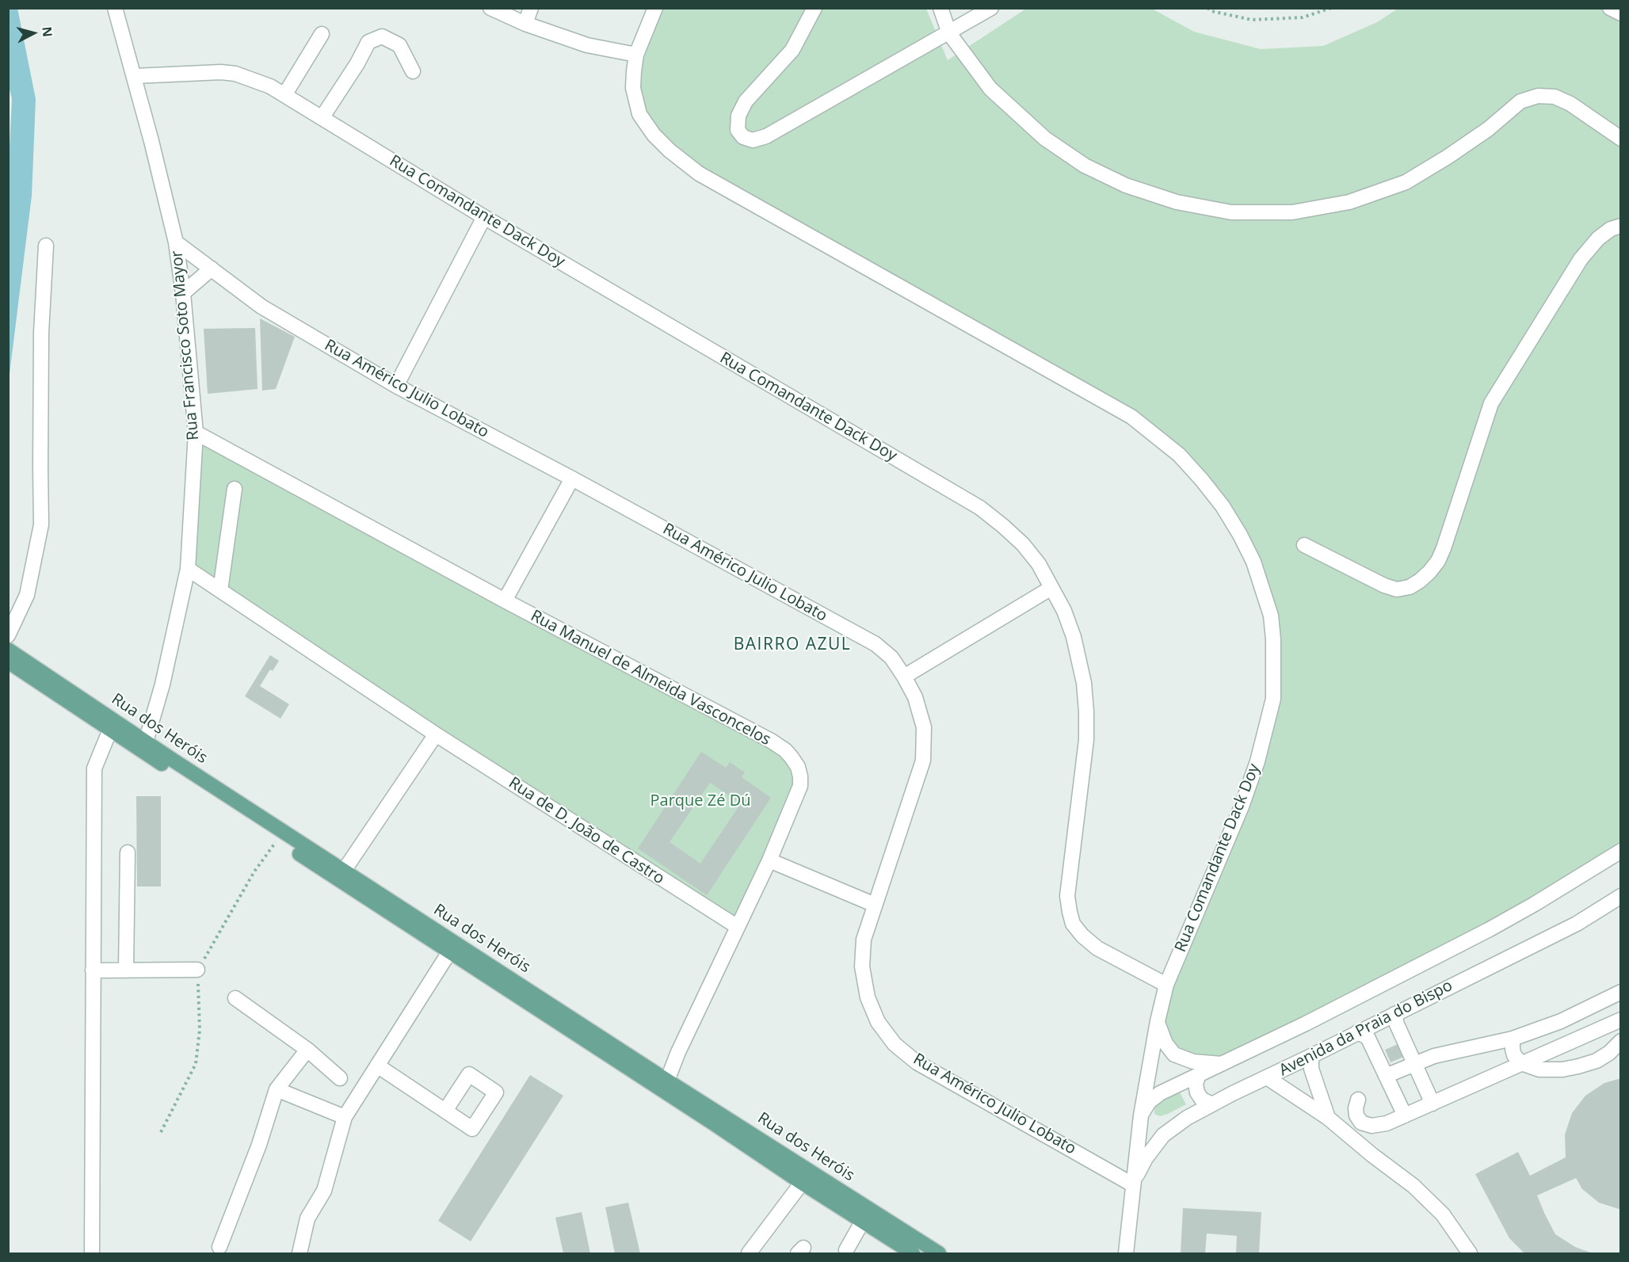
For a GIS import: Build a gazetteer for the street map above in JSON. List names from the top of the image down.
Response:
{
  "streets": {
    "main road": ["Rua dos Heróis"],
    "street": [
      "Rua Comandante Dack Doy",
      "Rua Francisco Soto Mayor",
      "Rua Américo Julio Lobato",
      "Rua Manuel de Almeida Vasconcelos",
      "Rua de D. João de Castro",
      "Avenida da Praia do Bispo"
    ]
  },
  "crossings": [
    ["Rua Comandante Dack Doy", "Rua Francisco Soto Mayor"],
    ["Rua Comandante Dack Doy", "Rua Américo Julio Lobato"],
    ["Rua Comandante Dack Doy", "Avenida da Praia do Bispo"],
    ["Rua Francisco Soto Mayor", "Rua Américo Julio Lobato"],
    ["Rua Francisco Soto Mayor", "Rua Manuel de Almeida Vasconcelos"],
    ["Rua Francisco Soto Mayor", "Rua dos Heróis"],
    ["Rua Francisco Soto Mayor", "Rua de D. João de Castro"],
    ["Rua Américo Julio Lobato", "Avenida da Praia do Bispo"],
    ["Rua Manuel de Almeida Vasconcelos", "Rua dos Heróis"],
    ["Rua Manuel de Almeida Vasconcelos", "Rua de D. João de Castro"]
  ],
  "districts": ["BAIRRO AZUL"],
  "parks": ["Parque Zé Dú"],
  "north": "right"
}
